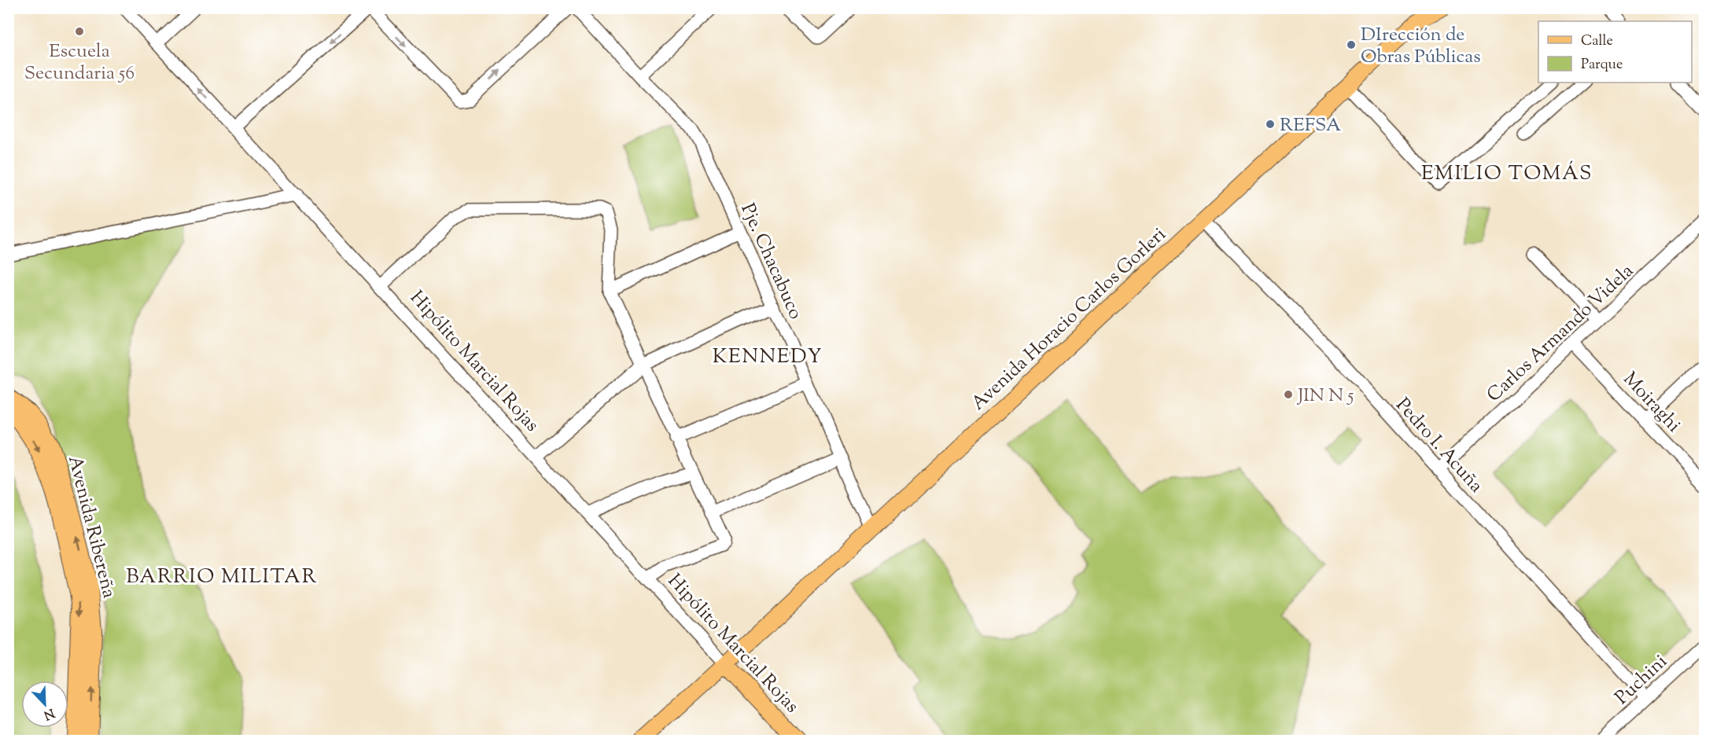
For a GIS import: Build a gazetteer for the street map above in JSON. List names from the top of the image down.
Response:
{
  "streets": {
    "main road": ["Avenida Horacio Carlos Gorleri", "Hipólito Marcial Rojas", "Avenida Ribereña"],
    "street": [
      "Pje. Chacabuco",
      "Carlos Armando Videla",
      "Moiraghi",
      "Pedro I. Acuña",
      "Puchini"
    ]
  },
  "crossings": [
    ["Pje. Chacabuco", "Avenida Horacio Carlos Gorleri"],
    ["Avenida Horacio Carlos Gorleri", "Hipólito Marcial Rojas"],
    ["Avenida Horacio Carlos Gorleri", "Pedro I. Acuña"],
    ["Carlos Armando Videla", "Moiraghi"],
    ["Carlos Armando Videla", "Pedro I. Acuña"],
    ["Pedro I. Acuña", "Puchini"]
  ],
  "districts": ["EMILIO TOMÁS", "KENNEDY", "BARRIO MILITAR"],
  "places": [
    "Escuela Secundaria 56",
    "DIrección de Obras Públicas",
    "REFSA",
    "JIN N 5"
  ],
  "legend": ["Calle", "Parque"],
  "north": "bottom right"
}
